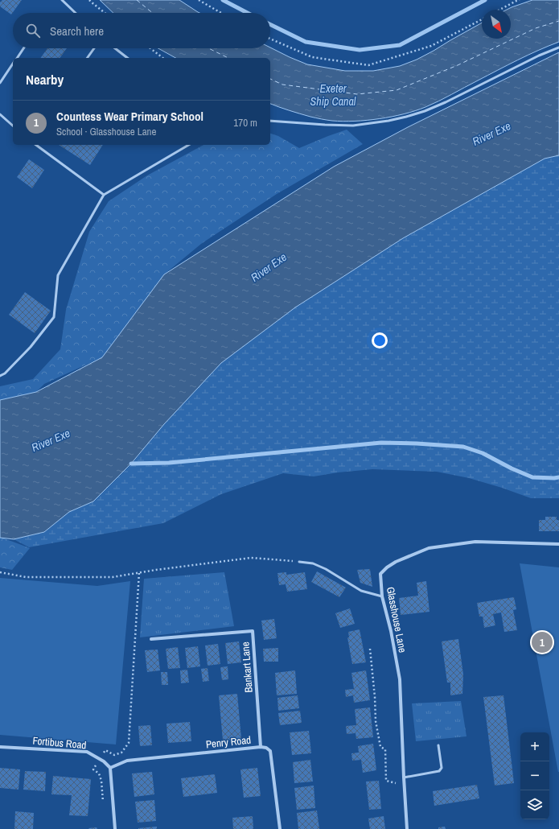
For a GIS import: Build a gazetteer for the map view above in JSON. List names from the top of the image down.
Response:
{
  "streets": {
    "street": [
      "Glasshouse Lane",
      "Bankart Lane",
      "Penry Road",
      "Fortibus Road"
    ]
  },
  "crossings": [
    ["Bankart Lane", "Penry Road"],
    ["Penry Road", "Fortibus Road"]
  ],
  "water": ["Exeter Ship Canal", "River Exe"],
  "north": "bottom right",
  "page": {
    "search": "Search here",
    "heading": "Nearby",
    "list": [
      {
        "mark": "1",
        "name": "Countess Wear Primary School",
        "note": "School · Glasshouse Lane",
        "value": "170 m"
      }
    ],
    "pins": "1",
    "map_buttons": ["+", "−"]
  }
}
